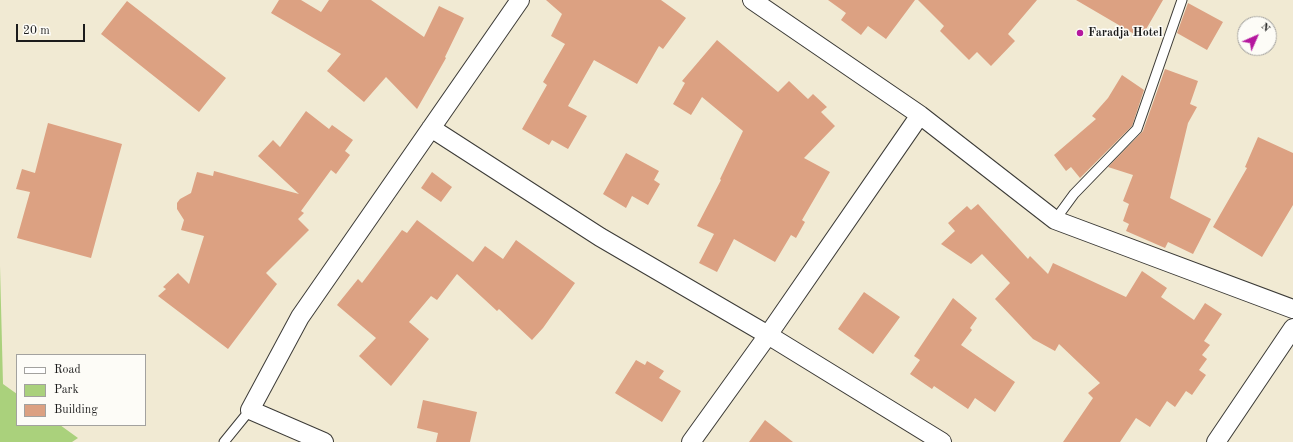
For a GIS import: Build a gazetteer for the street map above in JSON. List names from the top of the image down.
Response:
{
  "places": ["Faradja Hotel"],
  "legend": ["Road", "Park", "Building"],
  "scale_bar": "20 m",
  "north": "top right"
}
